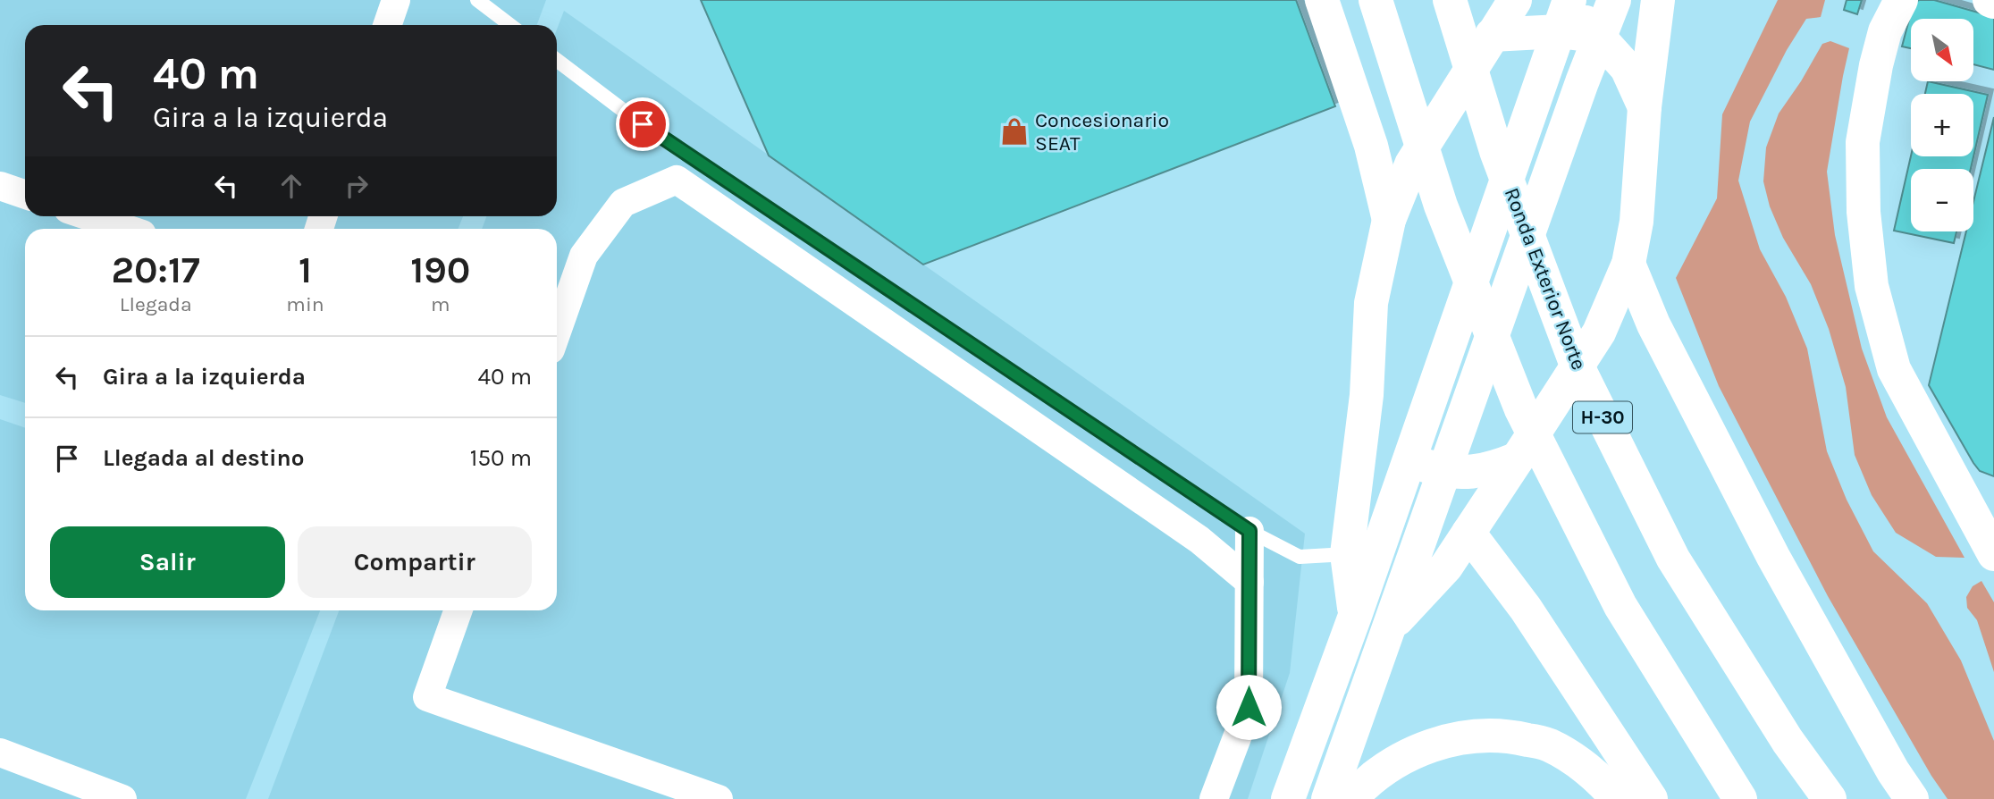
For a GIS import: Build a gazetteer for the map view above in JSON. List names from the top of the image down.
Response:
{
  "streets": {
    "main road": ["Ronda Exterior Norte", "H-30"]
  },
  "places": {
    "shop": ["Concesionario SEAT"]
  },
  "north": "bottom right",
  "page": {
    "map_buttons": ["+", "−"],
    "turn": ["40 m", "Gira a la izquierda"],
    "eta": [
      "20:17",
      "Llegada",
      "1",
      "min",
      "190",
      "m"
    ],
    "list": [
      {
        "name": "Gira a la izquierda",
        "value": "40 m"
      },
      {
        "name": "Llegada al destino",
        "value": "150 m"
      }
    ],
    "buttons": ["Salir", "Compartir"]
  }
}
